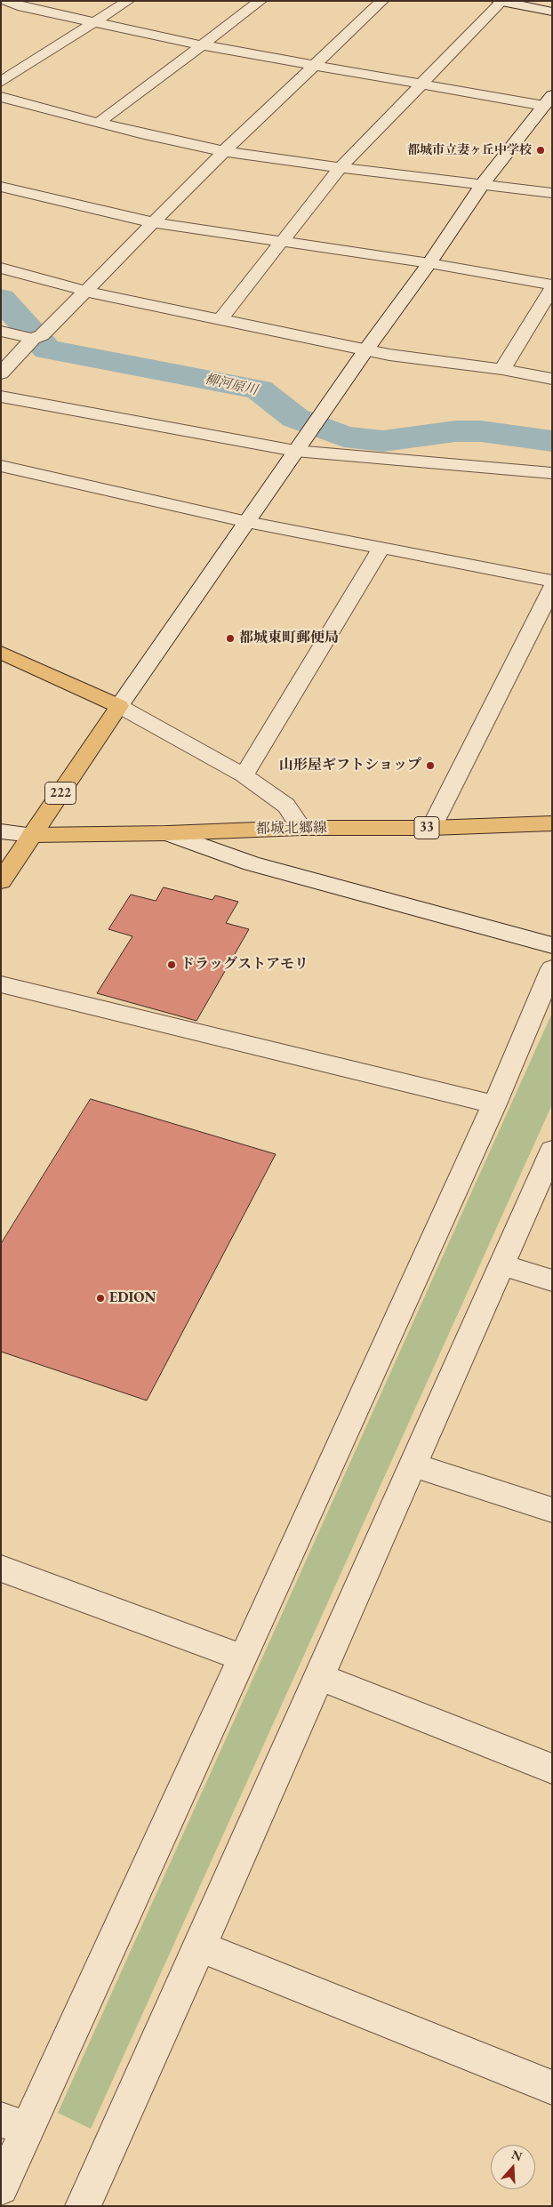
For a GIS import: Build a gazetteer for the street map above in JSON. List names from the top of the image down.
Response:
{
  "streets": {
    "main road": ["222", "33", "都城北郷線"]
  },
  "crossings": [
    ["222", "都城北郷線"]
  ],
  "water": ["柳河原川"],
  "places": [
    "都城市立妻ヶ丘中学校",
    "都城東町郵便局",
    "山形屋ギフトショップ",
    "ドラッグストアモリ",
    "EDION"
  ],
  "north": "top"
}
